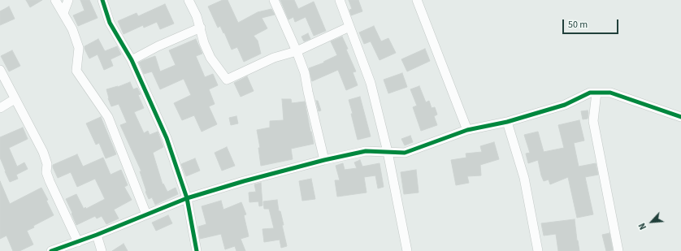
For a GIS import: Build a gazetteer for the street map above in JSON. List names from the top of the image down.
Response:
{
  "scale_bar": "50 m",
  "north": "bottom left"
}
